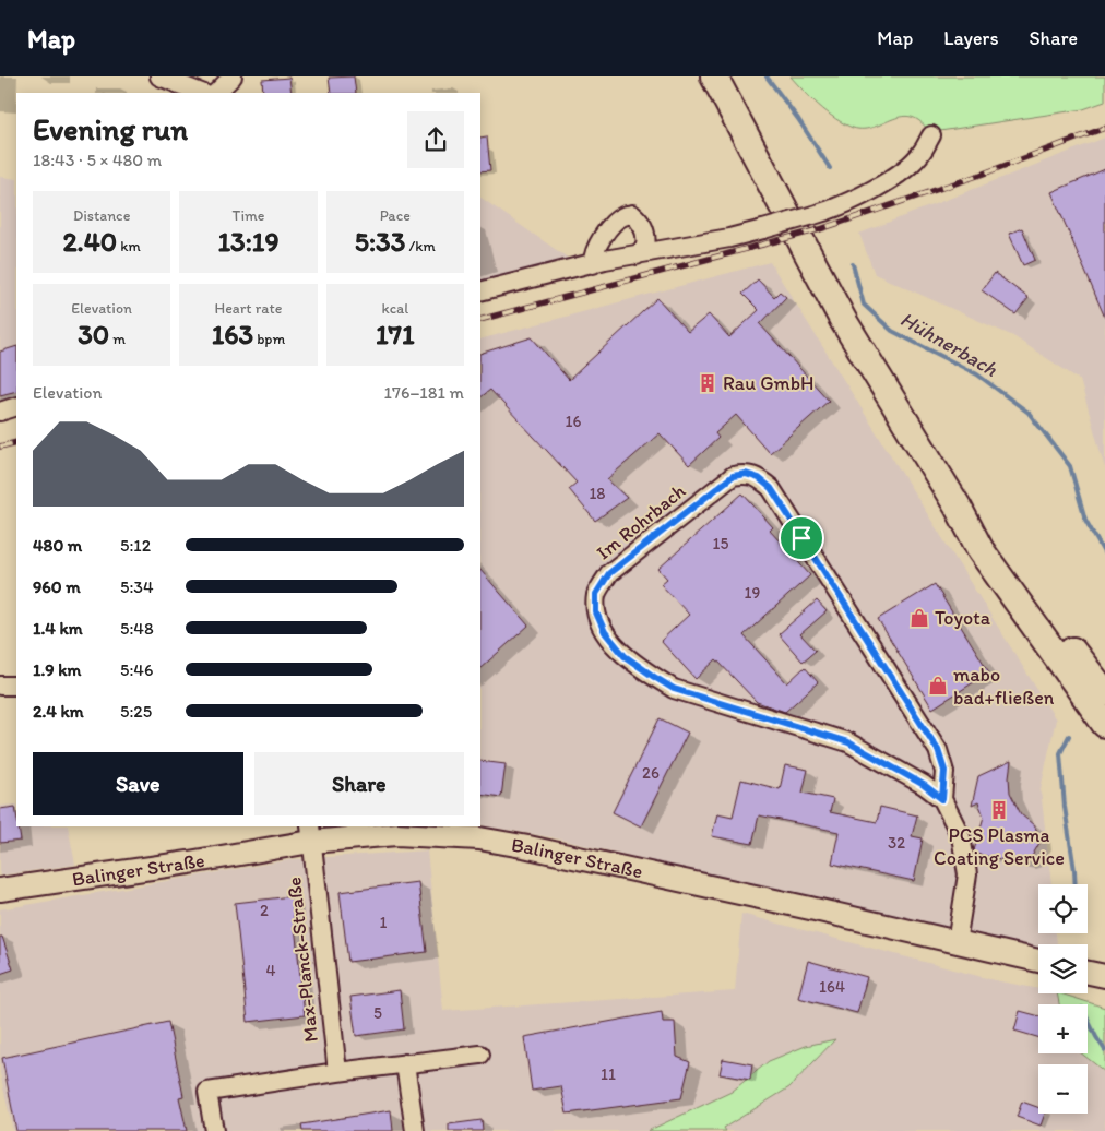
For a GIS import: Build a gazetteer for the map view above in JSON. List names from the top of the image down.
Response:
{
  "streets": {
    "main road": ["Balinger Straße"],
    "street": ["Im Rohrbach", "Max-Planck-Straße"]
  },
  "crossings": [
    ["Im Rohrbach", "Balinger Straße"],
    ["Balinger Straße", "Max-Planck-Straße"]
  ],
  "water": ["Hühnerbach"],
  "places": {
    "building": ["Rau GmbH", "PCS Plasma Coating Service"],
    "shop": ["Toyota", "mabo bad+fließen"]
  },
  "house_numbers": [
    "16",
    "18",
    "15",
    "19",
    "26",
    "32",
    "2",
    "1",
    "4",
    "164",
    "5",
    "11"
  ],
  "page": {
    "header": "Map",
    "nav": ["Map", "Layers", "Share"],
    "heading": ["Evening run", "18:43 · 5 × 480 m"],
    "stats": [
      ["Distance", "2.40 km"],
      ["Time", "13:19"],
      ["Pace", "5:33 /km"],
      ["Elevation", "30 m"],
      ["Heart rate", "163 bpm"],
      ["kcal", "171"]
    ],
    "chart": ["Elevation", "176–181 m"],
    "list": [
      {
        "name": "480 m",
        "note": "5:12"
      },
      {
        "name": "960 m",
        "note": "5:34"
      },
      {
        "name": "1.4 km",
        "note": "5:48"
      },
      {
        "name": "1.9 km",
        "note": "5:46"
      },
      {
        "name": "2.4 km",
        "note": "5:25"
      }
    ],
    "buttons": ["Save", "Share"],
    "map_buttons": ["+", "−"]
  }
}
